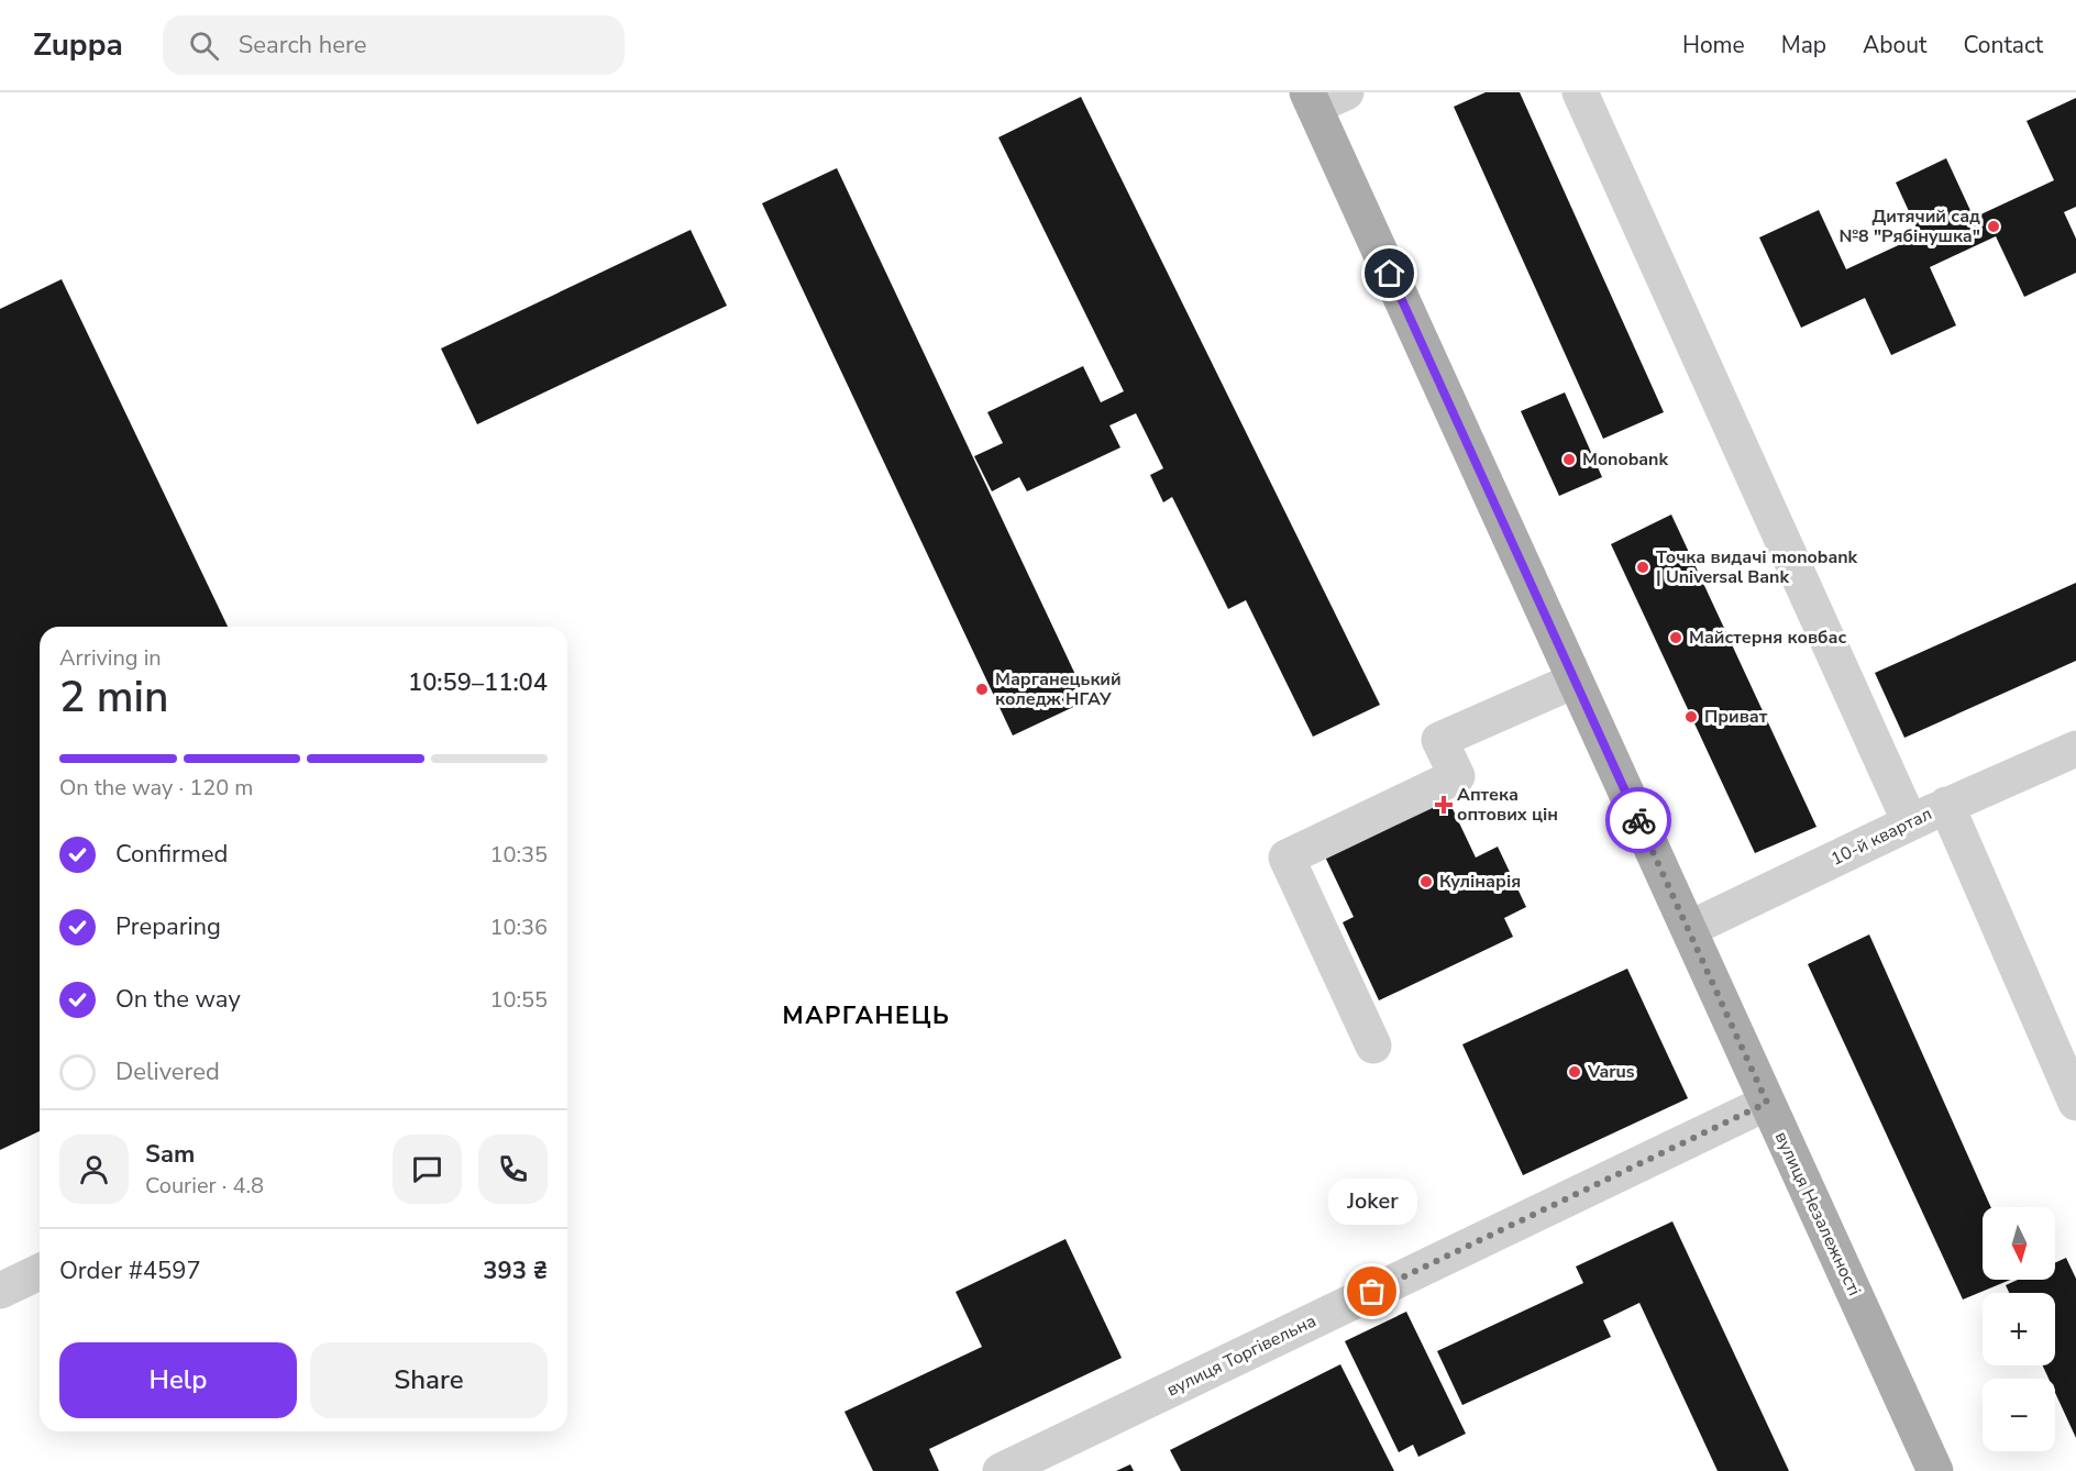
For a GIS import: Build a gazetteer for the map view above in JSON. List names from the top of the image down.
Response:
{
  "streets": {
    "main road": ["вулиця Незалежності"],
    "street": ["10-й квартал", "вулиця Торгівельна"]
  },
  "crossings": [
    ["10-й квартал", "вулиця Незалежності"],
    ["вулиця Незалежності", "вулиця Торгівельна"]
  ],
  "districts": ["МАРГАНЕЦЬ"],
  "places": {
    "other": [
      "Дитячий сад №8 \"Рябінушка\"",
      "Monobank",
      "Точка видачі monobank | Universal Bank",
      "Майстерня ковбас",
      "Марганецький коледж НГАУ",
      "Приват",
      "Кулінарія",
      "Varus",
      "Joker"
    ],
    "health": ["Аптека оптових цін"]
  },
  "north": "bottom",
  "page": {
    "header": "Zuppa",
    "search": "Search here",
    "nav": [
      "Home",
      "Map",
      "About",
      "Contact"
    ],
    "heading": ["2 min", "Arriving in", "10:59–11:04"],
    "panel": [
      "Sam",
      "Courier · 4.8",
      "Order #4597",
      "393 ₴"
    ],
    "bar": "On the way · 120 m",
    "list": [
      ["Confirmed", "10:35"],
      ["Preparing", "10:36"],
      ["On the way", "10:55"],
      "Delivered"
    ],
    "bubble": "Joker",
    "map_buttons": ["+", "−"],
    "buttons": ["Help", "Share"]
  }
}
